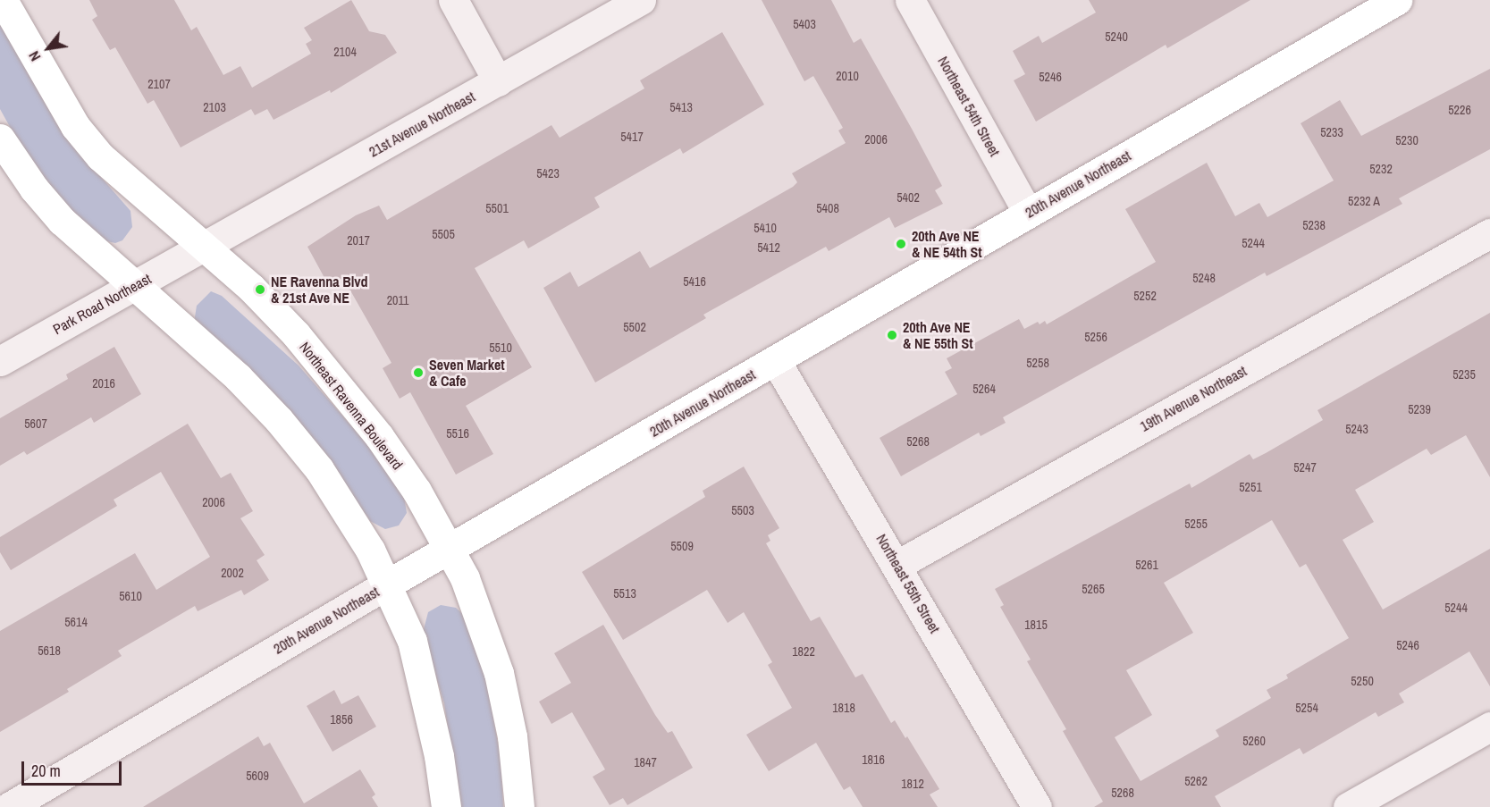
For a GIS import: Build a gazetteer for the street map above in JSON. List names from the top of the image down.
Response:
{
  "streets": {
    "main road": ["20th Avenue Northeast", "Northeast Ravenna Boulevard"],
    "street": [
      "Northeast 54th Street",
      "21st Avenue Northeast",
      "Park Road Northeast",
      "19th Avenue Northeast",
      "Northeast 55th Street"
    ]
  },
  "crossings": [
    ["Northeast 54th Street", "20th Avenue Northeast"],
    ["21st Avenue Northeast", "Park Road Northeast"],
    ["21st Avenue Northeast", "Northeast Ravenna Boulevard"],
    ["20th Avenue Northeast", "Northeast Ravenna Boulevard"],
    ["20th Avenue Northeast", "Northeast 55th Street"],
    ["Park Road Northeast", "Northeast Ravenna Boulevard"],
    ["19th Avenue Northeast", "Northeast 55th Street"]
  ],
  "places": [
    "20th Ave NE & NE 54th St",
    "NE Ravenna Blvd & 21st Ave NE",
    "20th Ave NE & NE 55th St",
    "Seven Market & Cafe"
  ],
  "house_numbers": [
    "5403",
    "5240",
    "2104",
    "2010",
    "5246",
    "2107",
    "2103",
    "5413",
    "5226",
    "5233",
    "5417",
    "2006",
    "5230",
    "5232",
    "5423",
    "5402",
    "5232 A",
    "5501",
    "5408",
    "5238",
    "5410",
    "5505",
    "2017",
    "5244",
    "5412",
    "5248",
    "5416",
    "5252",
    "2011",
    "5502",
    "5256",
    "5510",
    "5258",
    "5235",
    "2016",
    "5264",
    "5239",
    "5607",
    "5243",
    "5516",
    "5268",
    "5247",
    "5251",
    "2006",
    "5503",
    "5255",
    "5509",
    "5261",
    "2002",
    "5265",
    "5513",
    "5610",
    "5244",
    "5614",
    "1815",
    "5246",
    "5618",
    "1822",
    "5250",
    "1818",
    "5254",
    "1856",
    "5260",
    "1816",
    "1847",
    "5609",
    "5262",
    "1812",
    "5268"
  ],
  "scale_bar": "20 m",
  "north": "bottom left"
}
